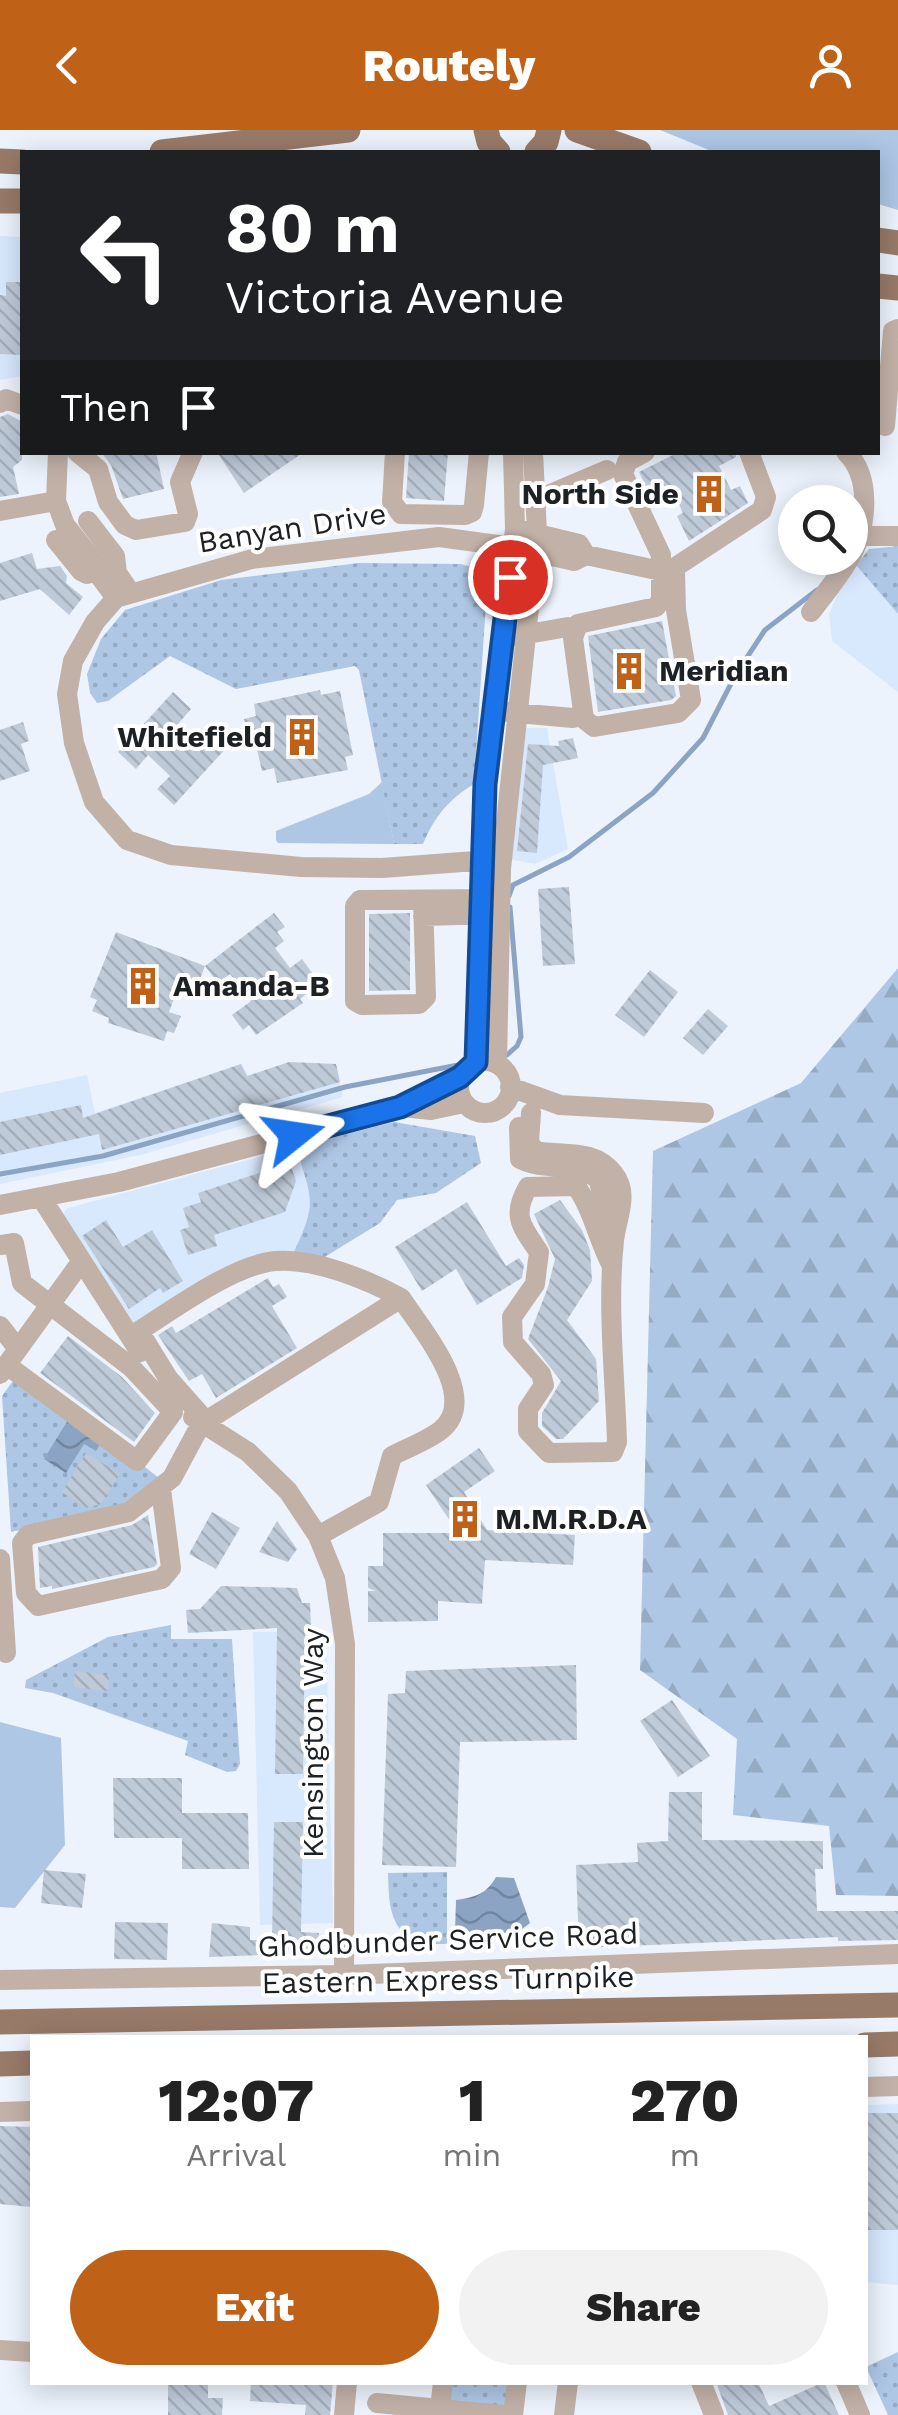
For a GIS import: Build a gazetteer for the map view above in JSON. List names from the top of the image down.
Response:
{
  "streets": {
    "main road": ["Eastern Express Turnpike"],
    "street": ["Banyan Drive", "Kensington Way", "Ghodbunder Service Road"]
  },
  "crossings": [
    ["Kensington Way", "Ghodbunder Service Road"]
  ],
  "places": {
    "building": [
      "North Side",
      "Meridian",
      "Whitefield",
      "Amanda-B",
      "M.M.R.D.A"
    ]
  },
  "page": {
    "header": "Routely",
    "turn": ["80 m", "Victoria Avenue"],
    "then": "Then",
    "eta": [
      "12:07",
      "Arrival",
      "1",
      "min",
      "270",
      "m"
    ],
    "buttons": ["Exit", "Share"]
  }
}
